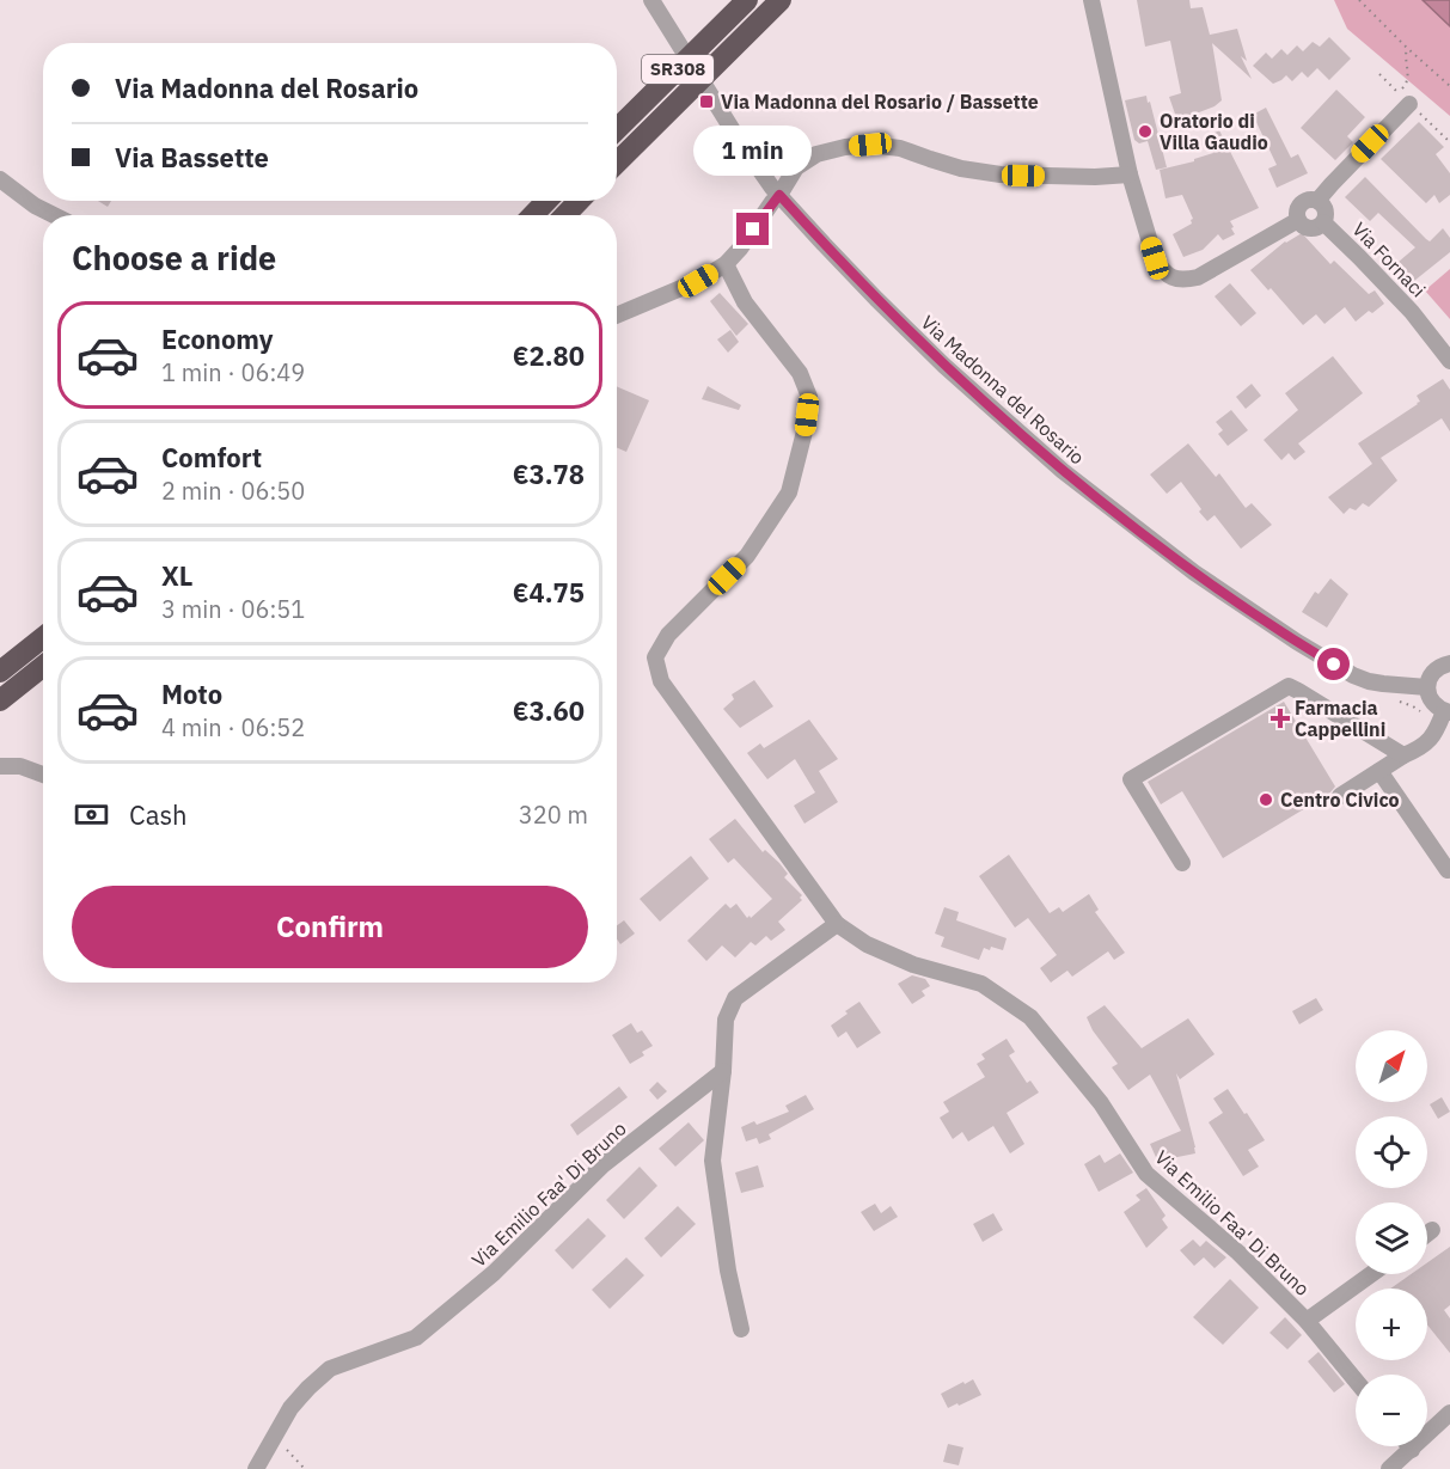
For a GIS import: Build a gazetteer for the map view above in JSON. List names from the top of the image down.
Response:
{
  "streets": {
    "highway": ["SR308"],
    "street": ["Via Fornaci", "Via Madonna del Rosario", "Via Emilio Faa' Di Bruno"]
  },
  "places": {
    "transit": ["Via Madonna del Rosario / Bassette"],
    "other": ["Oratorio di Villa Gaudio", "Centro Civico"],
    "health": ["Farmacia Cappellini"]
  },
  "north": "top right",
  "page": {
    "banner": ["Via Madonna del Rosario", "Via Bassette"],
    "bubble": "1 min",
    "heading": "Choose a ride",
    "list": [
      {
        "name": "Economy",
        "note": "1 min · 06:49",
        "value": "€2.80"
      },
      {
        "name": "Comfort",
        "note": "2 min · 06:50",
        "value": "€3.78"
      },
      {
        "name": "XL",
        "note": "3 min · 06:51",
        "value": "€4.75"
      },
      {
        "name": "Moto",
        "note": "4 min · 06:52",
        "value": "€3.60"
      }
    ],
    "pay": ["Cash", "320 m"],
    "buttons": "Confirm",
    "map_buttons": ["+", "−"]
  }
}
